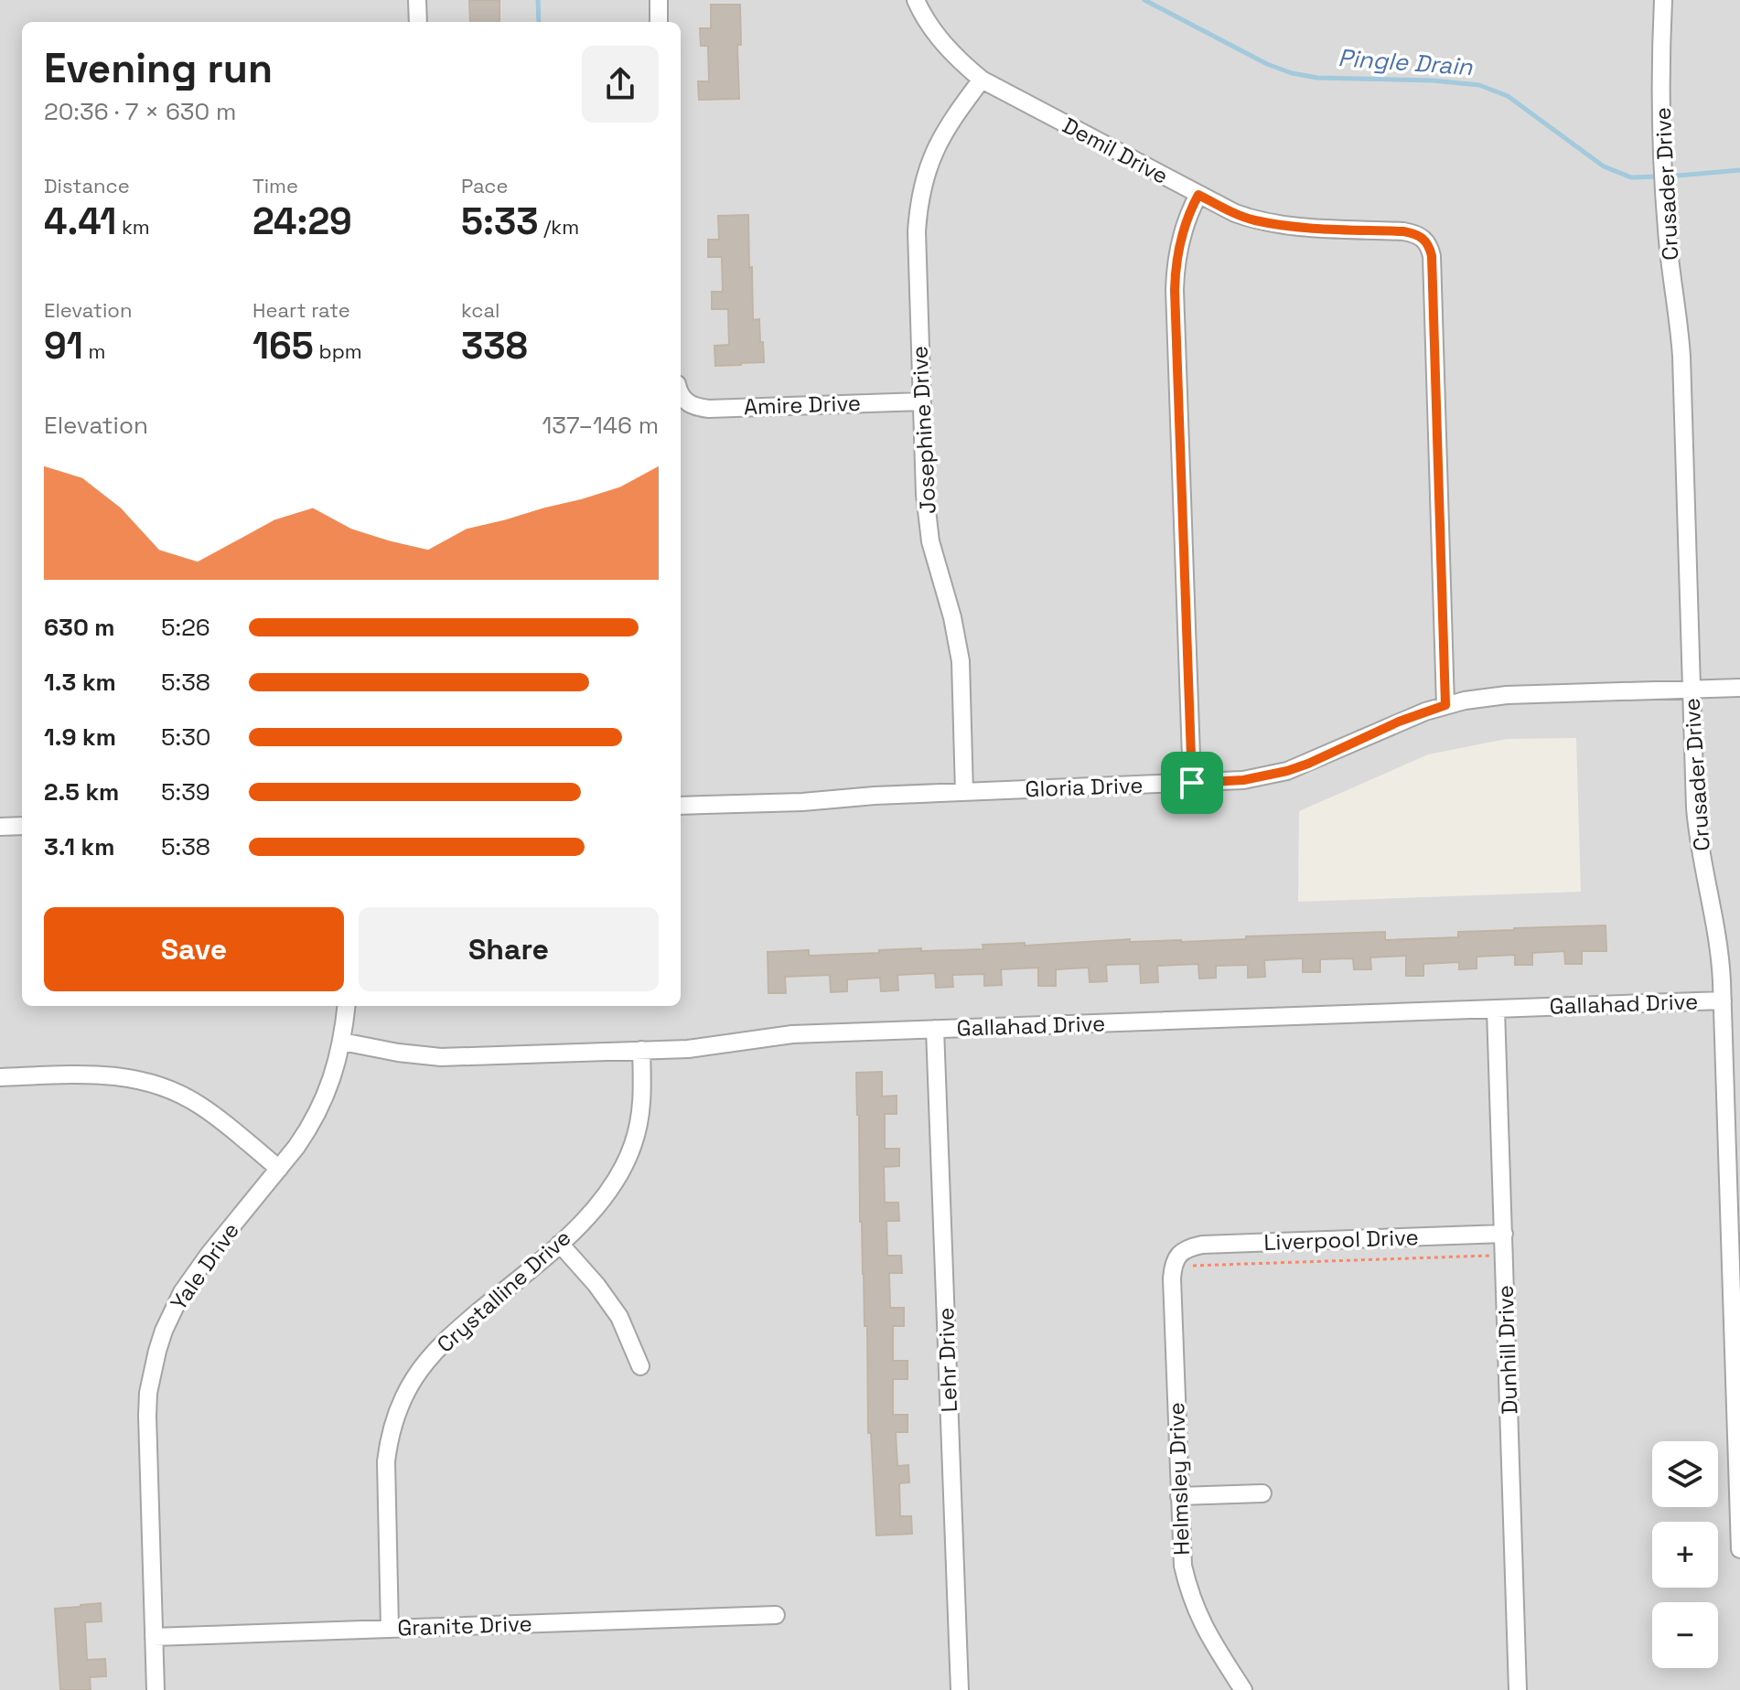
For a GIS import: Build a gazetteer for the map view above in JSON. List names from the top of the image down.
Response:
{
  "streets": {
    "street": [
      "Demil Drive",
      "Crusader Drive",
      "Amire Drive",
      "Josephine Drive",
      "Gloria Drive",
      "Gallahad Drive",
      "Liverpool Drive",
      "Yale Drive",
      "Crystalline Drive",
      "Dunhill Drive",
      "Lehr Drive",
      "Helmsley Drive",
      "Granite Drive"
    ]
  },
  "crossings": [
    ["Demil Drive", "Josephine Drive"],
    ["Demil Drive", "Gloria Drive"],
    ["Crusader Drive", "Gloria Drive"],
    ["Crusader Drive", "Gallahad Drive"],
    ["Amire Drive", "Josephine Drive"],
    ["Josephine Drive", "Gloria Drive"],
    ["Gallahad Drive", "Yale Drive"],
    ["Gallahad Drive", "Crystalline Drive"],
    ["Gallahad Drive", "Dunhill Drive"],
    ["Gallahad Drive", "Lehr Drive"],
    ["Liverpool Drive", "Dunhill Drive"],
    ["Liverpool Drive", "Helmsley Drive"],
    ["Yale Drive", "Granite Drive"],
    ["Crystalline Drive", "Granite Drive"]
  ],
  "water": ["Pingle Drain"],
  "page": {
    "heading": ["Evening run", "20:36 · 7 × 630 m"],
    "stats": [
      ["Distance", "4.41 km"],
      ["Time", "24:29"],
      ["Pace", "5:33 /km"],
      ["Elevation", "91 m"],
      ["Heart rate", "165 bpm"],
      ["kcal", "338"]
    ],
    "chart": ["Elevation", "137–146 m"],
    "list": [
      {
        "name": "630 m",
        "note": "5:26"
      },
      {
        "name": "1.3 km",
        "note": "5:38"
      },
      {
        "name": "1.9 km",
        "note": "5:30"
      },
      {
        "name": "2.5 km",
        "note": "5:39"
      },
      {
        "name": "3.1 km",
        "note": "5:38"
      }
    ],
    "buttons": ["Save", "Share"],
    "map_buttons": ["+", "−"]
  }
}
